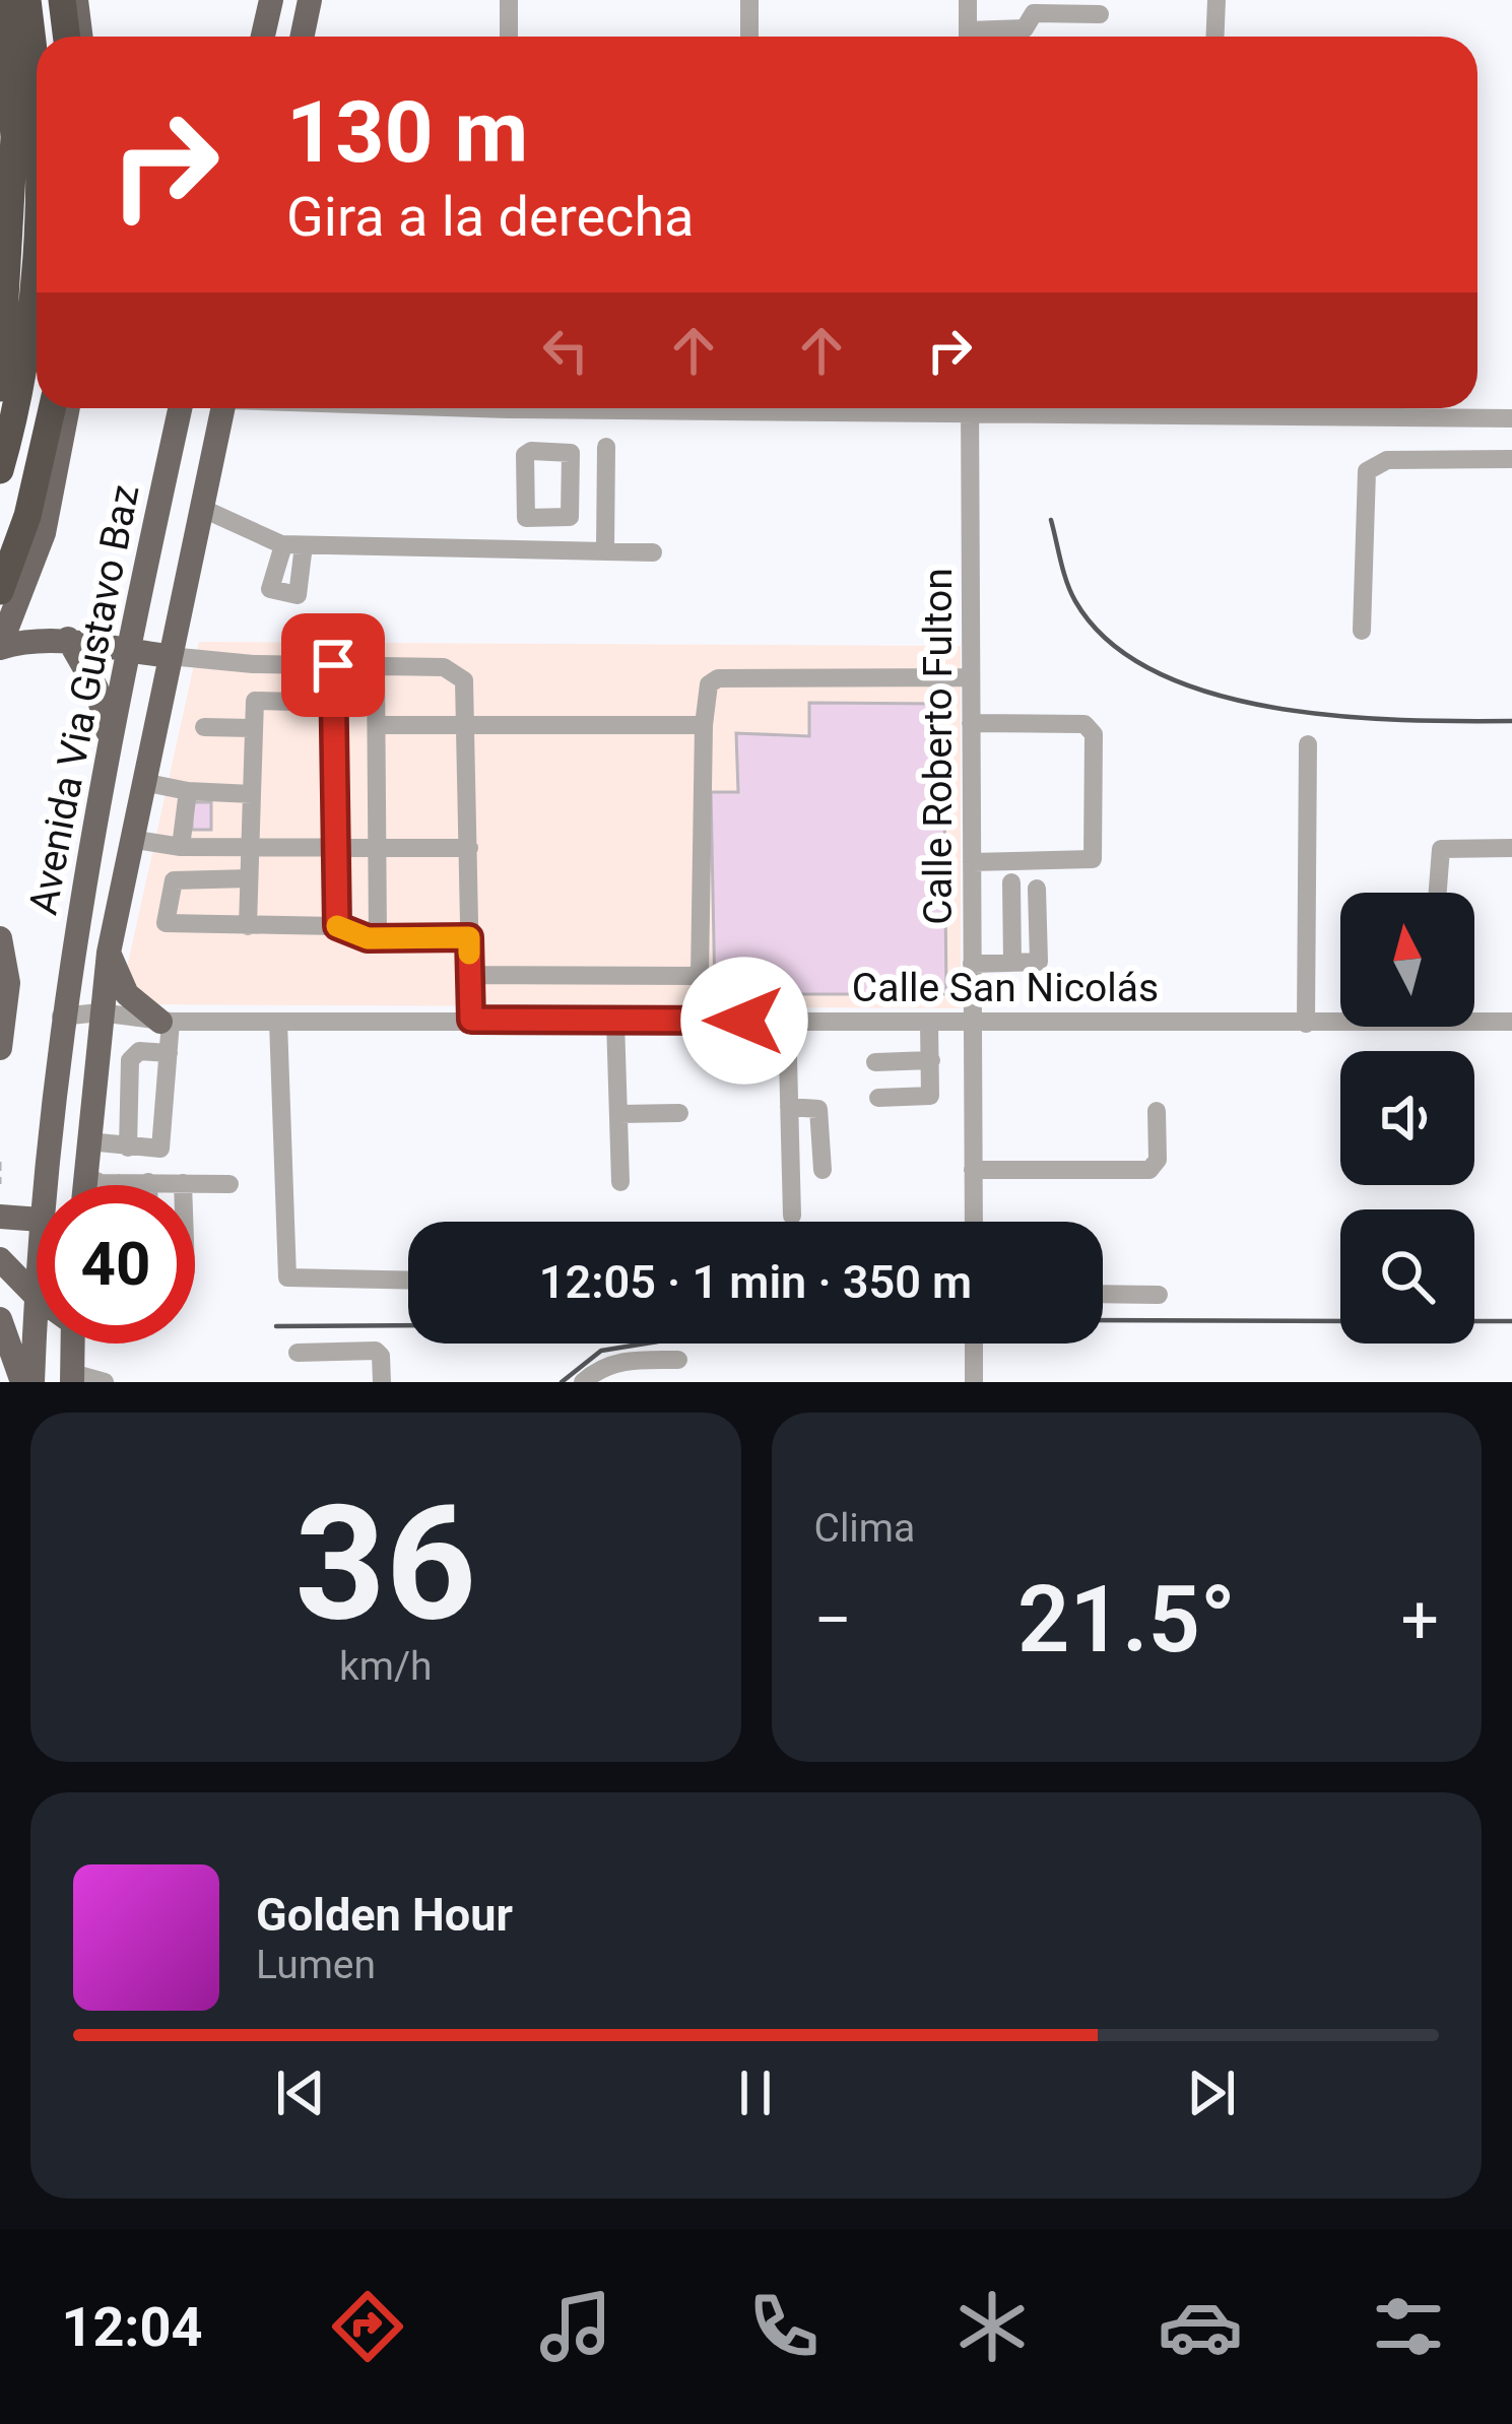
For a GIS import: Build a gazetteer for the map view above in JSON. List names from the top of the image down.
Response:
{
  "streets": {
    "main road": ["Avenida Via Gustavo Baz"],
    "street": ["Calle Roberto Fulton", "Calle San Nicolás"]
  },
  "crossings": [
    ["Avenida Via Gustavo Baz", "Calle San Nicolás"],
    ["Calle Roberto Fulton", "Calle San Nicolás"]
  ],
  "north": "top",
  "page": {
    "turn": ["130 m", "Gira a la derecha"],
    "limit": "40",
    "trip": "12:05 · 1 min · 350 m",
    "tile": [
      ["36", "km/h"],
      "Clima"
    ],
    "heat": ["−", "21.5°", "+"],
    "song": ["Golden Hour", "Lumen"],
    "tabs": "12:04"
  }
}
